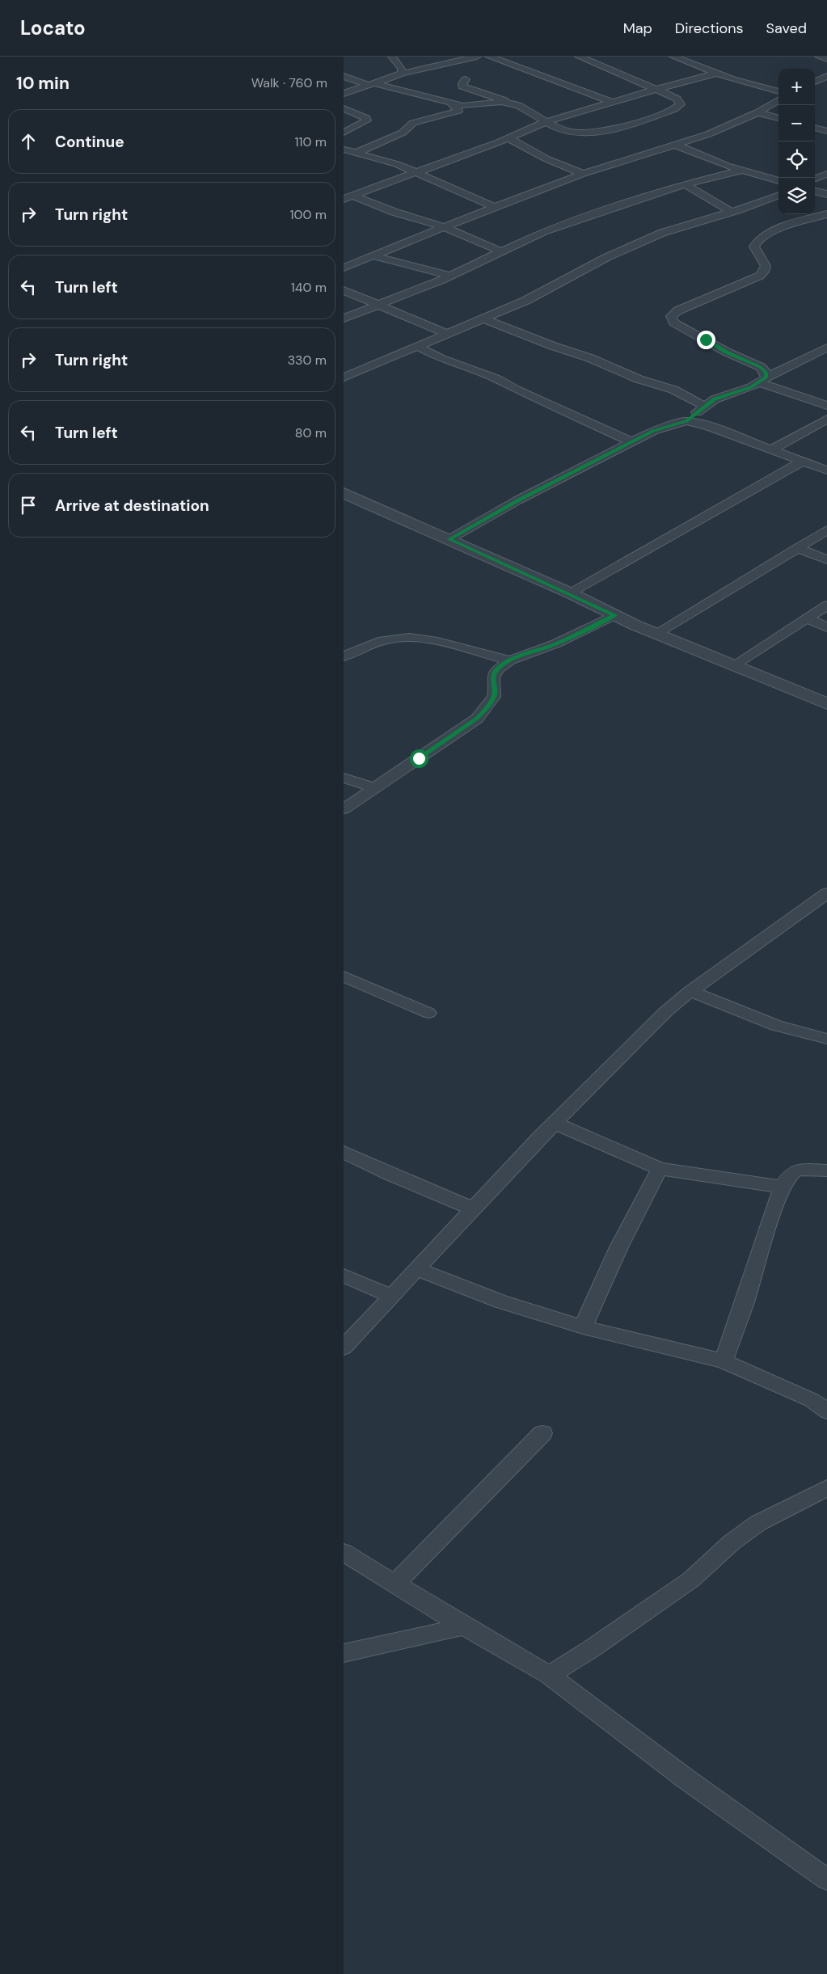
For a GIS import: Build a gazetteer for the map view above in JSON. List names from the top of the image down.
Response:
{
  "page": {
    "header": "Locato",
    "nav": ["Map", "Directions", "Saved"],
    "heading": ["10 min", "Walk · 760 m"],
    "map_buttons": ["+", "−"],
    "list": [
      ["Continue", "110 m"],
      ["Turn right", "100 m"],
      ["Turn left", "140 m"],
      ["Turn right", "330 m"],
      ["Turn left", "80 m"],
      "Arrive at destination"
    ]
  }
}
